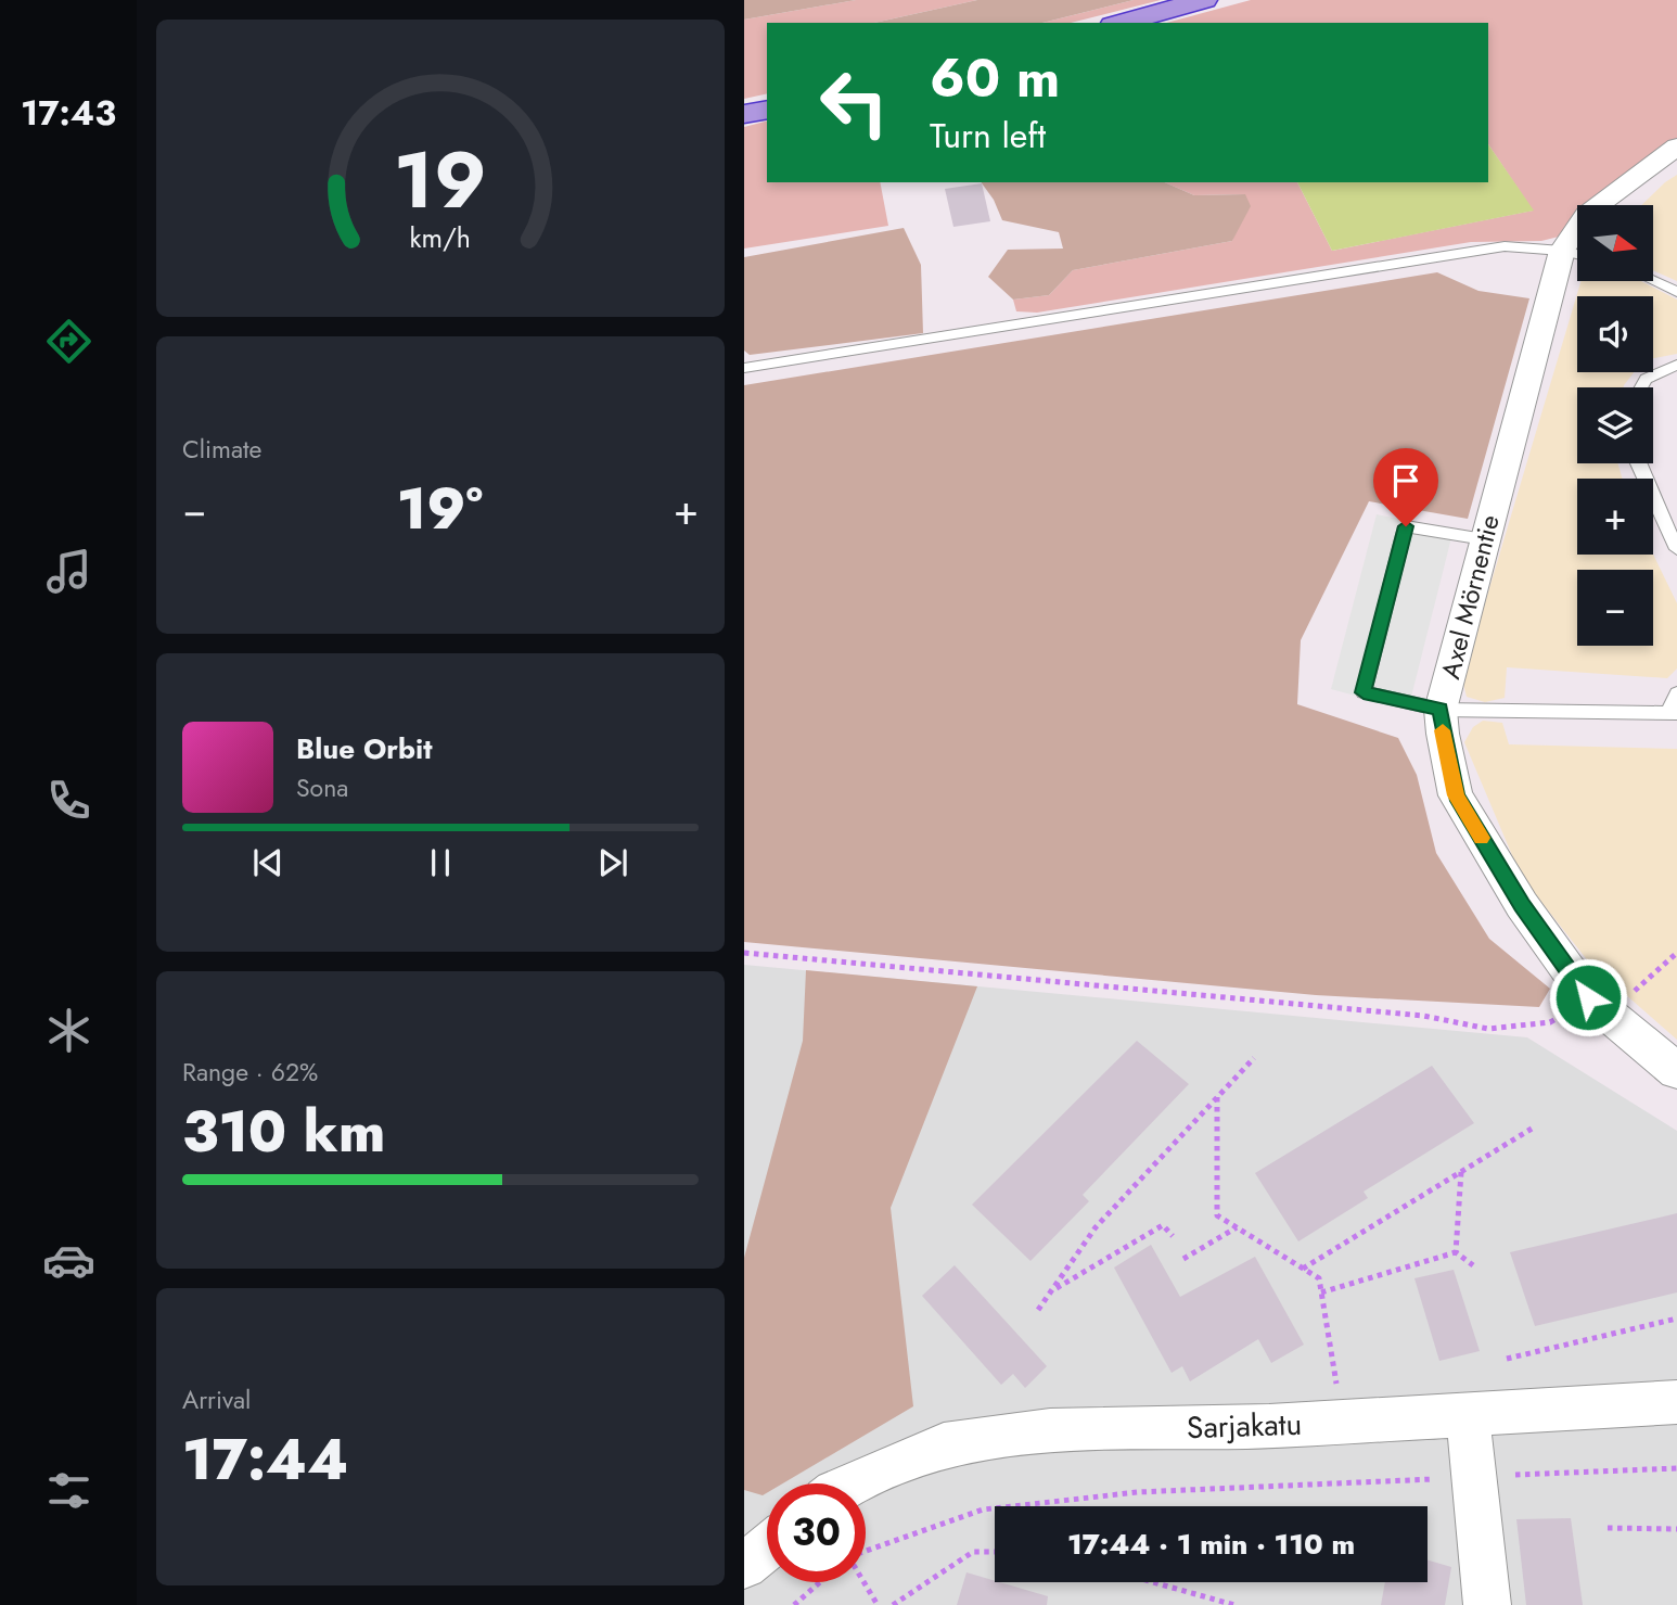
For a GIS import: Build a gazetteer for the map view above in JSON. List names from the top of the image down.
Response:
{
  "streets": {
    "street": ["Axel Mörnentie", "Sarjakatu"]
  },
  "north": "right",
  "page": {
    "tabs": "17:43",
    "turn": ["60 m", "Turn left"],
    "map_buttons": ["+", "−"],
    "tile": [
      "Climate",
      ["Range · 62%", "310 km"],
      ["Arrival", "17:44"]
    ],
    "heat": ["−", "19°", "+"],
    "song": ["Blue Orbit", "Sona"],
    "limit": "30",
    "trip": "17:44 · 1 min · 110 m",
    "gauge": ["19", "km/h"]
  }
}
